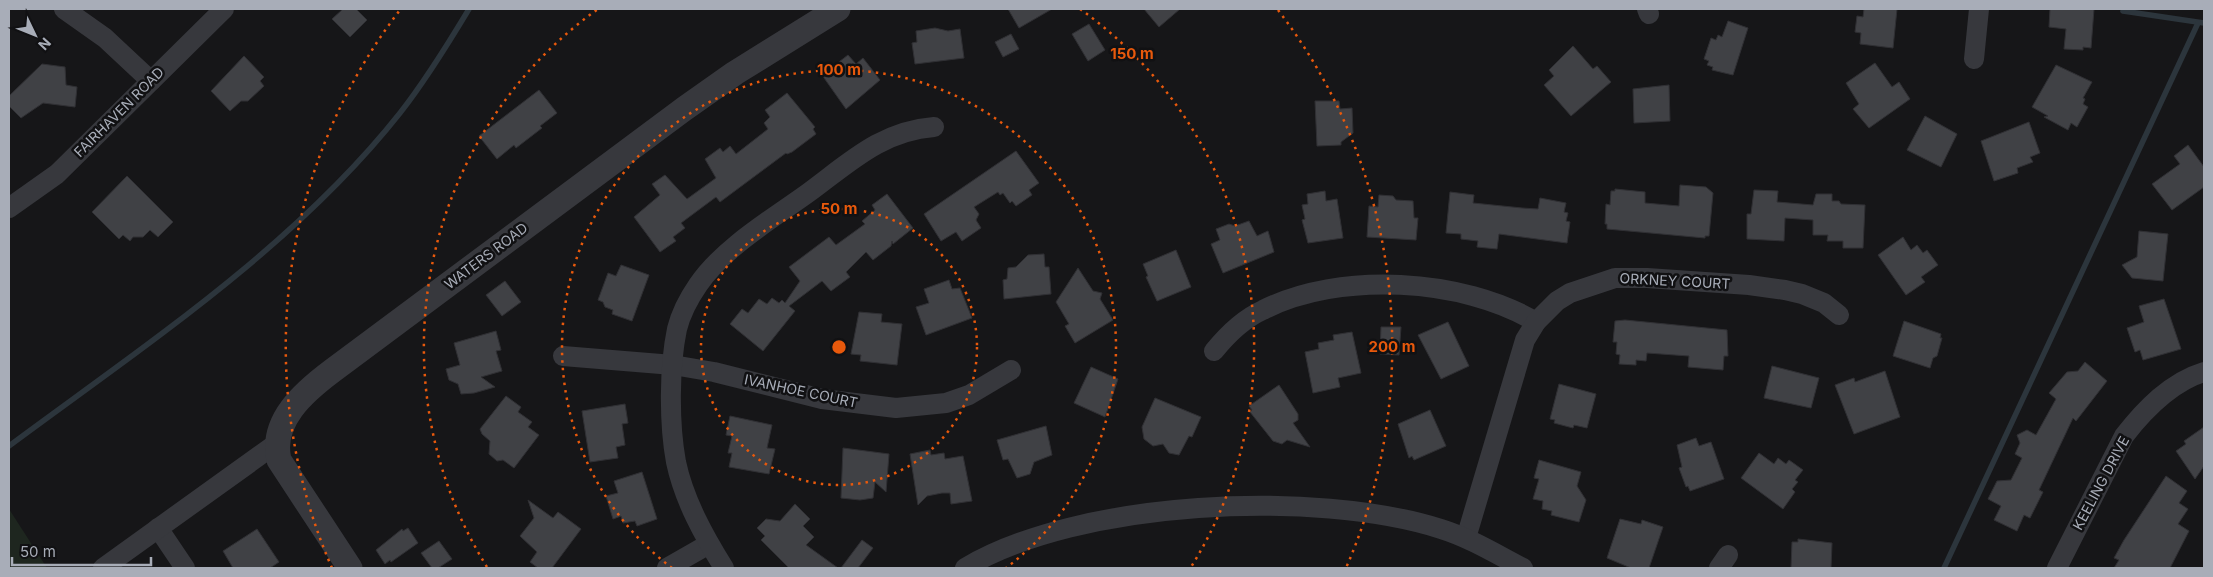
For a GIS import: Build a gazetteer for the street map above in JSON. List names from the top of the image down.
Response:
{
  "streets": {
    "street": [
      "FAIRHAVEN ROAD",
      "WATERS ROAD",
      "ORKNEY COURT",
      "IVANHOE COURT",
      "KEELING DRIVE"
    ]
  },
  "scale_bar": "50 m",
  "north": "bottom right",
  "rings": [
    "150 m",
    "100 m",
    "50 m",
    "200 m"
  ]
}
